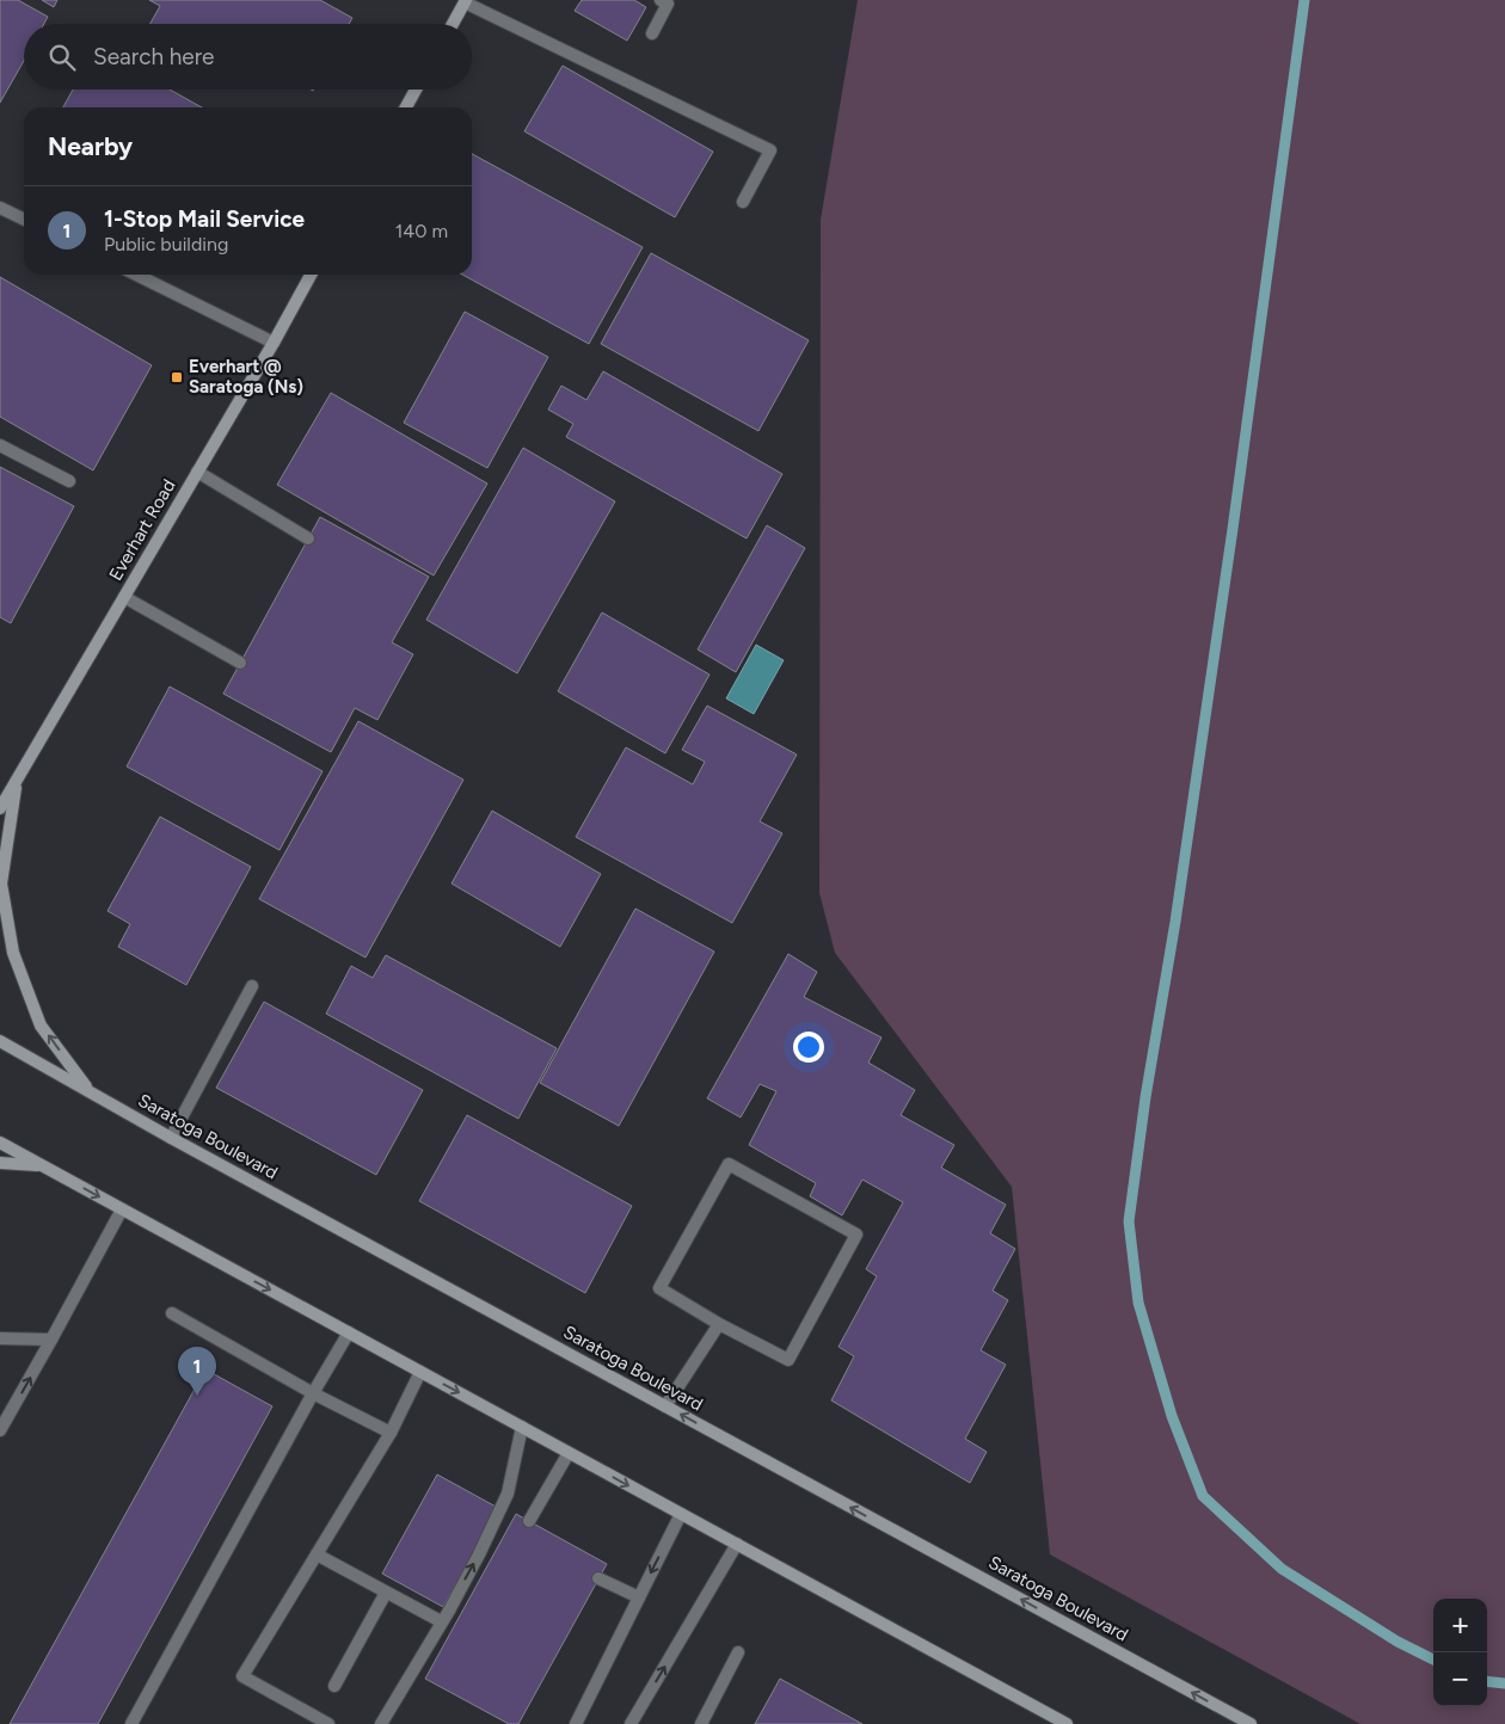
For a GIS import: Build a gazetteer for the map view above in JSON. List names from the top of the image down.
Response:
{
  "streets": {
    "main road": ["Everhart Road", "Saratoga Boulevard"]
  },
  "places": {
    "transit": ["Everhart @ Saratoga (Ns)"]
  },
  "page": {
    "search": "Search here",
    "heading": "Nearby",
    "list": [
      {
        "mark": "1",
        "name": "1-Stop Mail Service",
        "note": "Public building",
        "value": "140 m"
      }
    ],
    "pins": "1",
    "map_buttons": ["+", "−"]
  }
}
